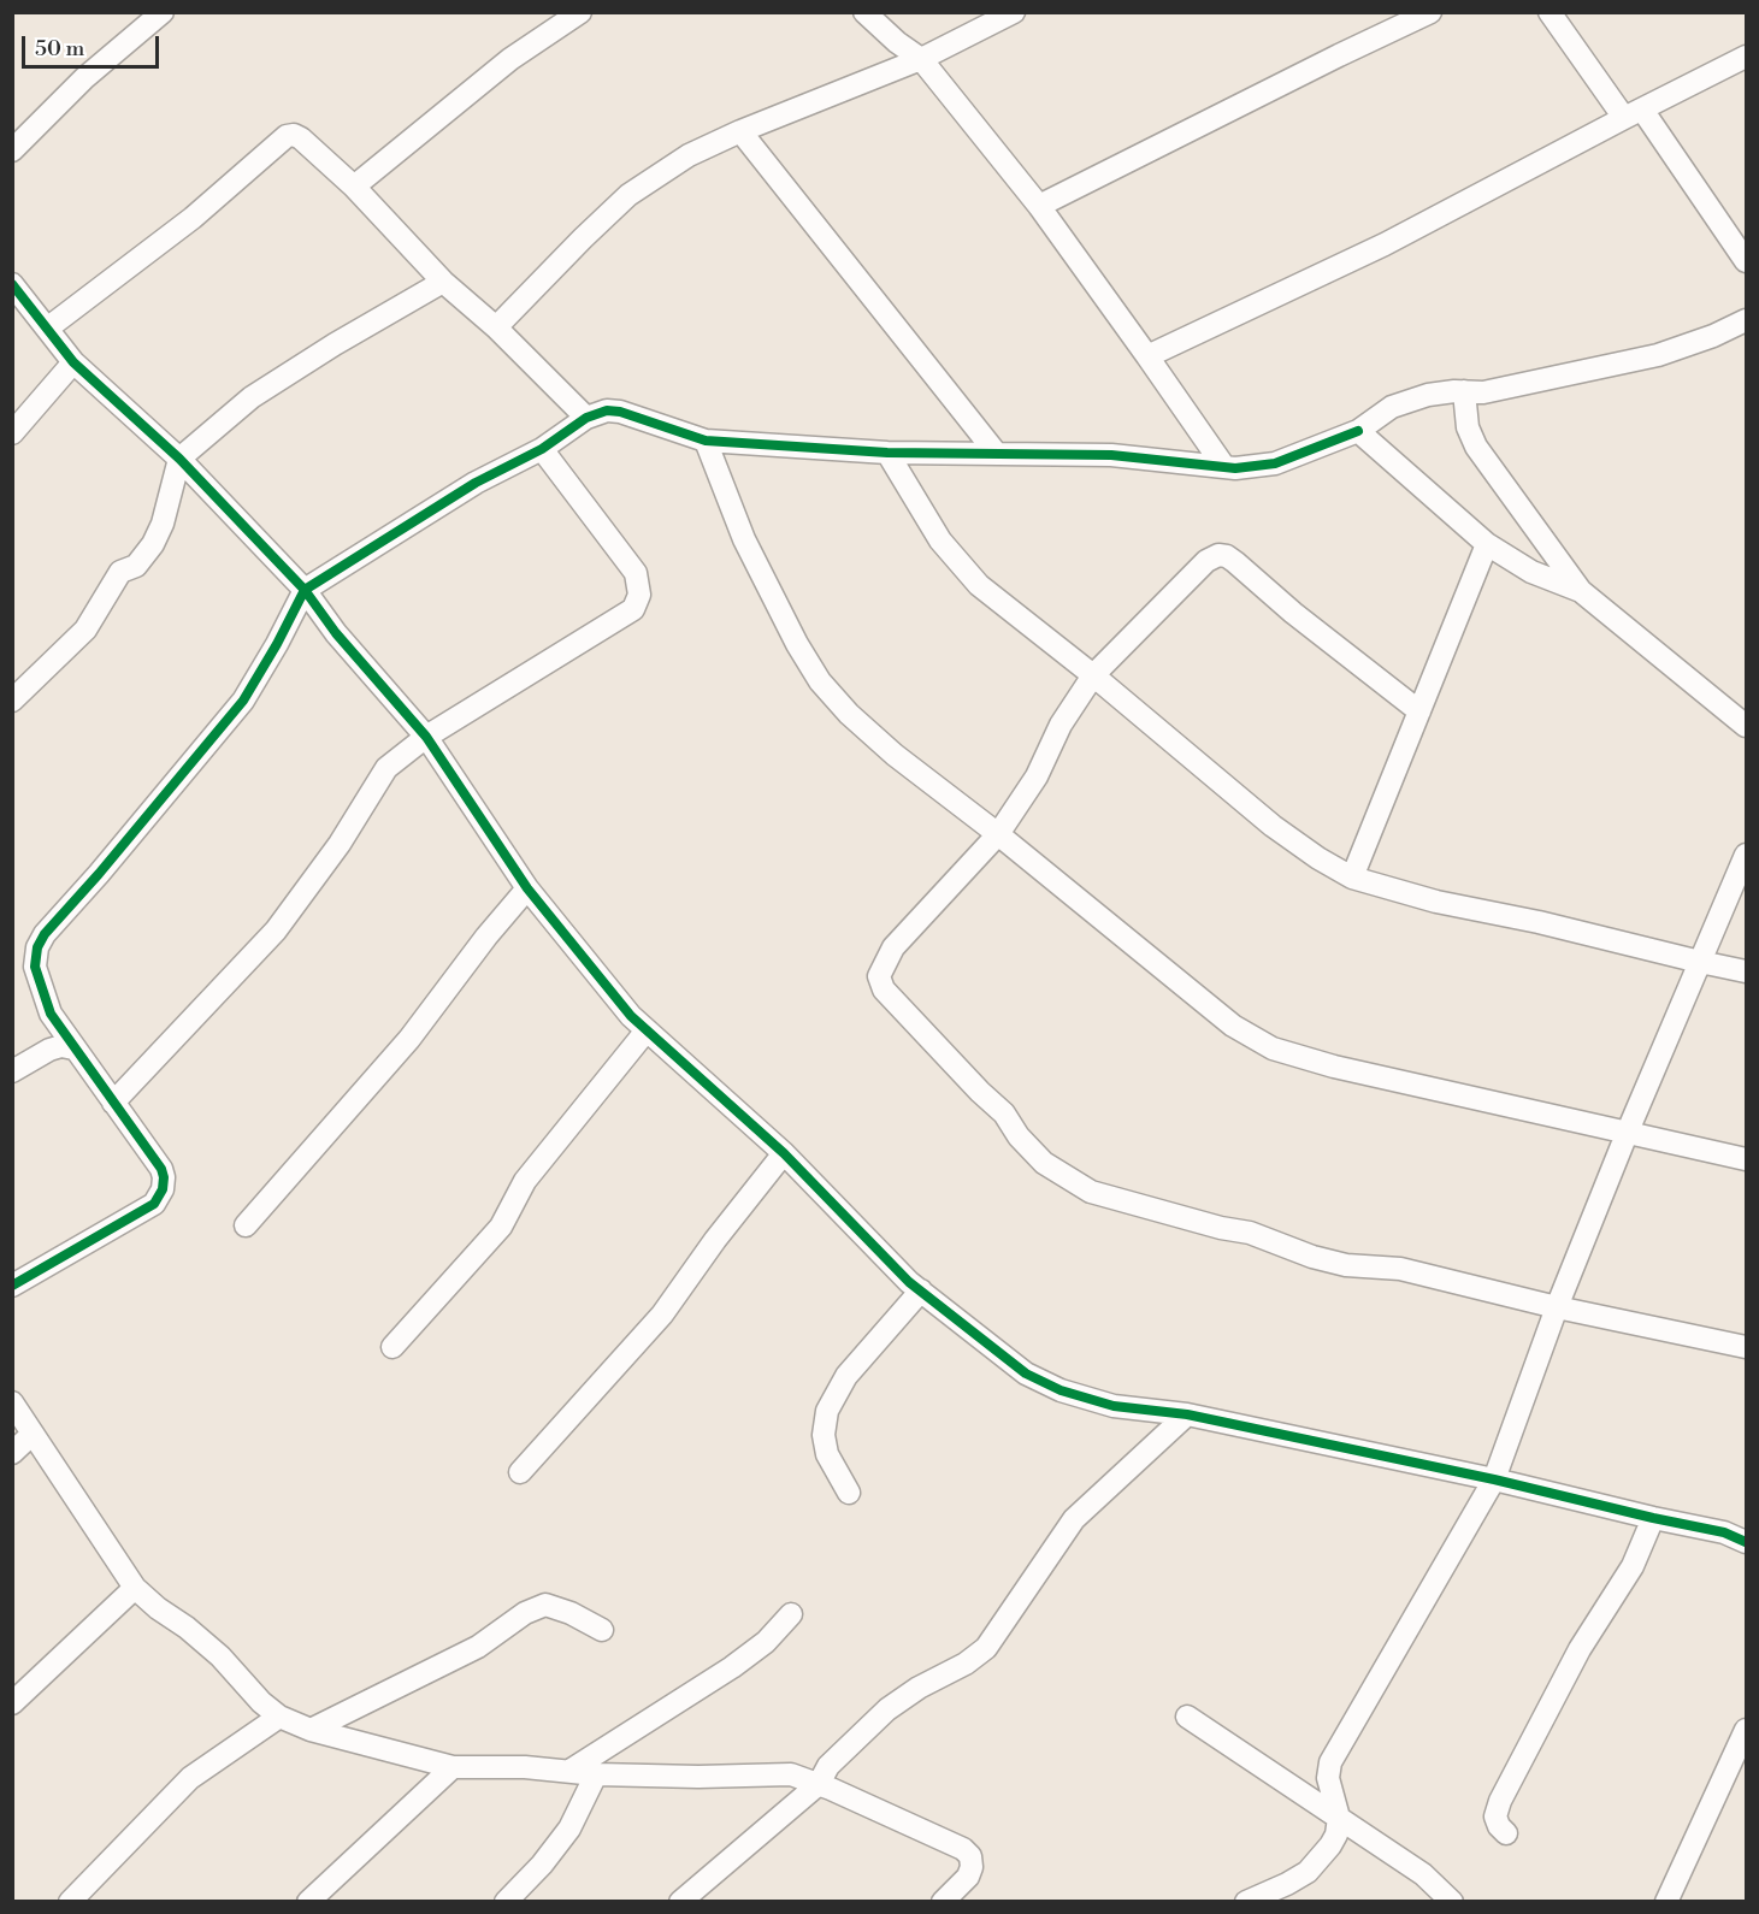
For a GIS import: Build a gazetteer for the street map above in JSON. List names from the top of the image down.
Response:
{
  "scale_bar": "50 m"
}
